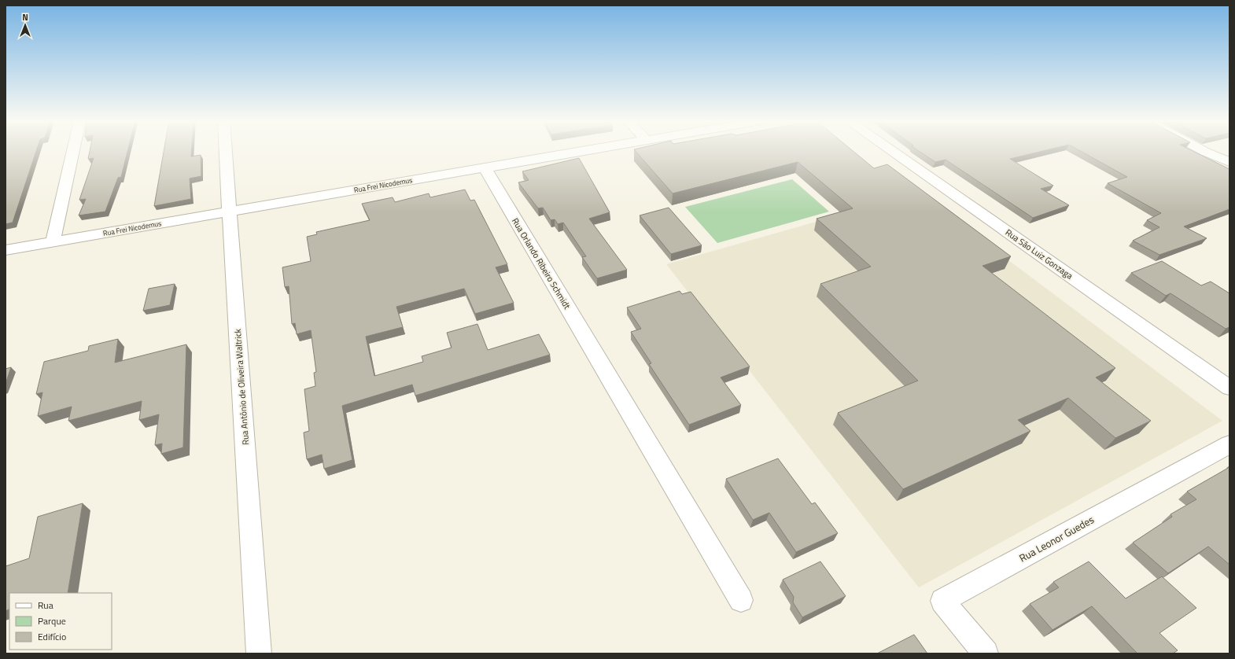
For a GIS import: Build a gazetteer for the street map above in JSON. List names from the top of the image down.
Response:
{
  "streets": {
    "street": [
      "Rua Frei Nicodemus",
      "Rua São Luiz Gonzaga",
      "Rua Orlando Ribeiro Schmidt",
      "Rua Antônio de Oliveira Waltrick",
      "Rua Leonor Guedes"
    ]
  },
  "crossings": [
    ["Rua Frei Nicodemus", "Rua Orlando Ribeiro Schmidt"],
    ["Rua Frei Nicodemus", "Rua Antônio de Oliveira Waltrick"]
  ],
  "legend": ["Rua", "Parque", "Edifício"],
  "north": "top"
}
